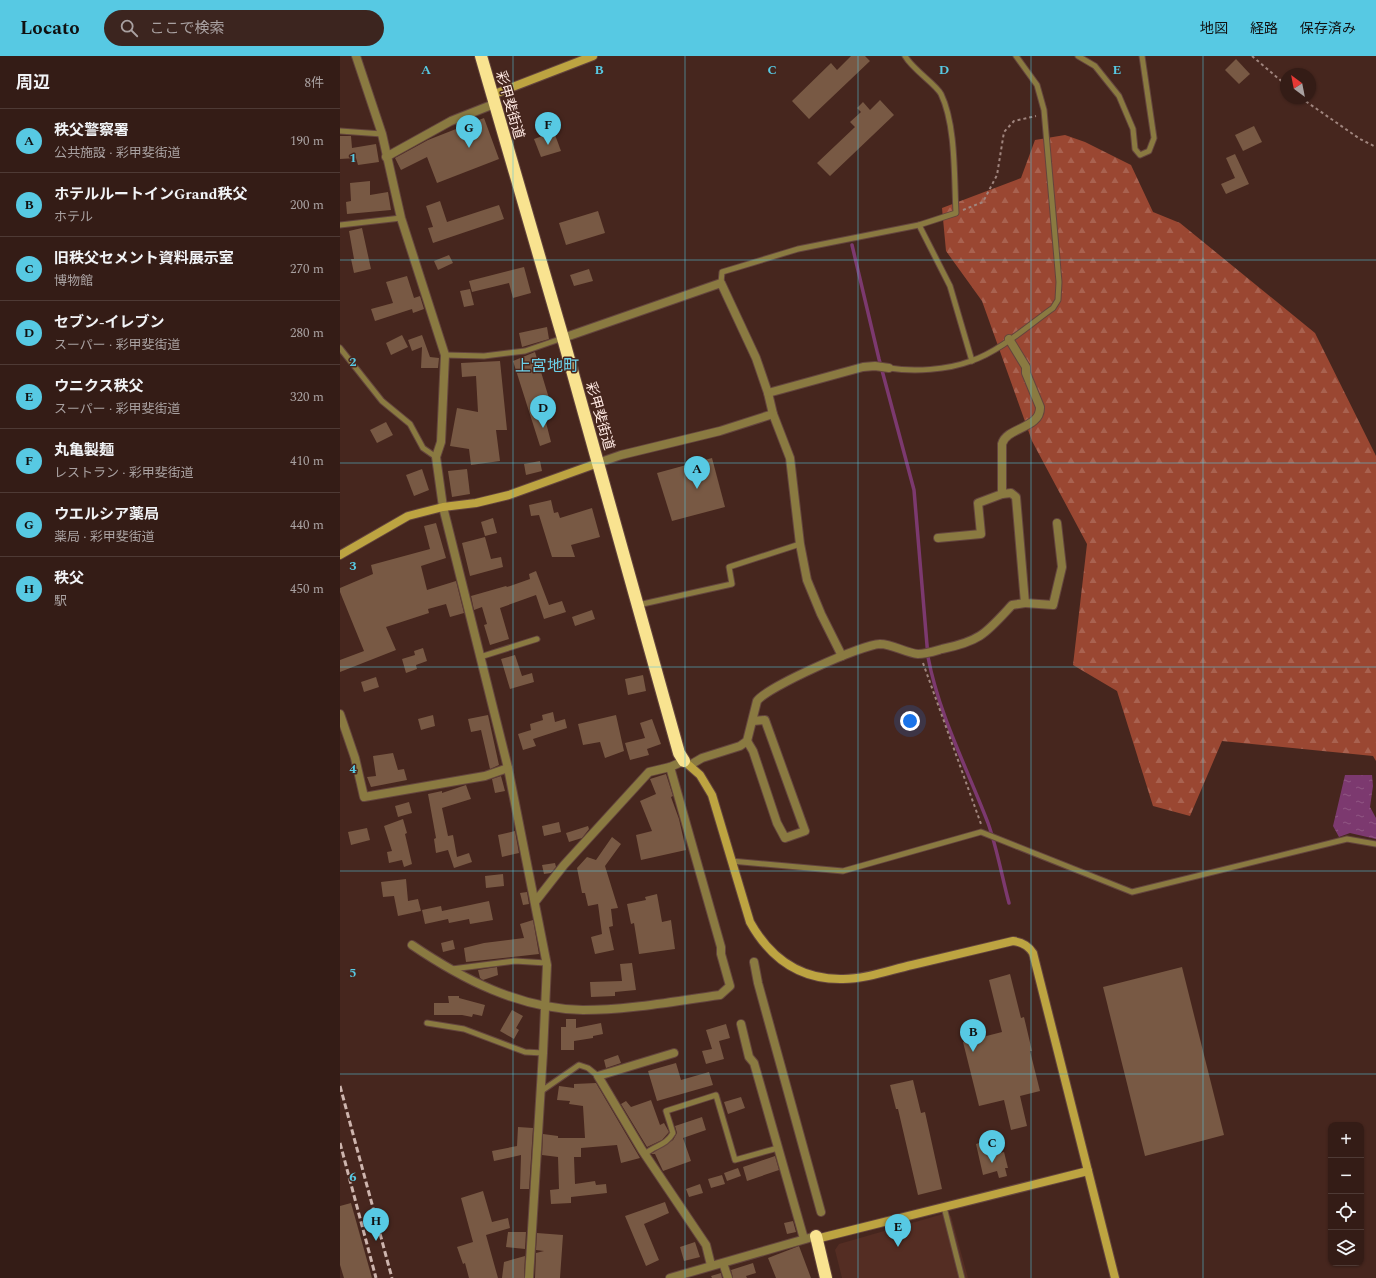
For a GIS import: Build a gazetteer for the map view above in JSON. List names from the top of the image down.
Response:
{
  "streets": {
    "highway": ["彩甲斐街道"]
  },
  "districts": ["上宮地町"],
  "north": "top left",
  "page": {
    "header": "Locato",
    "search": "ここで検索",
    "nav": ["地図", "経路", "保存済み"],
    "heading": ["周辺", "8件"],
    "list": [
      {
        "mark": "A",
        "name": "秩父警察署",
        "note": "公共施設 · 彩甲斐街道",
        "value": "190 m"
      },
      {
        "mark": "B",
        "name": "ホテルルートインGrand秩父",
        "note": "ホテル",
        "value": "200 m"
      },
      {
        "mark": "C",
        "name": "旧秩父セメント資料展示室",
        "note": "博物館",
        "value": "270 m"
      },
      {
        "mark": "D",
        "name": "セブン-イレブン",
        "note": "スーパー · 彩甲斐街道",
        "value": "280 m"
      },
      {
        "mark": "E",
        "name": "ウニクス秩父",
        "note": "スーパー · 彩甲斐街道",
        "value": "320 m"
      },
      {
        "mark": "F",
        "name": "丸亀製麺",
        "note": "レストラン · 彩甲斐街道",
        "value": "410 m"
      },
      {
        "mark": "G",
        "name": "ウエルシア薬局",
        "note": "薬局 · 彩甲斐街道",
        "value": "440 m"
      },
      {
        "mark": "H",
        "name": "秩父",
        "note": "駅",
        "value": "450 m"
      }
    ],
    "pins": [
      "F",
      "G",
      "D",
      "A",
      "B",
      "C",
      "H",
      "E"
    ],
    "map_buttons": ["+", "−"]
  },
  "grid": {
    "columns": [
      "A",
      "B",
      "C",
      "D",
      "E"
    ],
    "rows": [
      "1",
      "2",
      "3",
      "4",
      "5",
      "6"
    ]
  }
}
